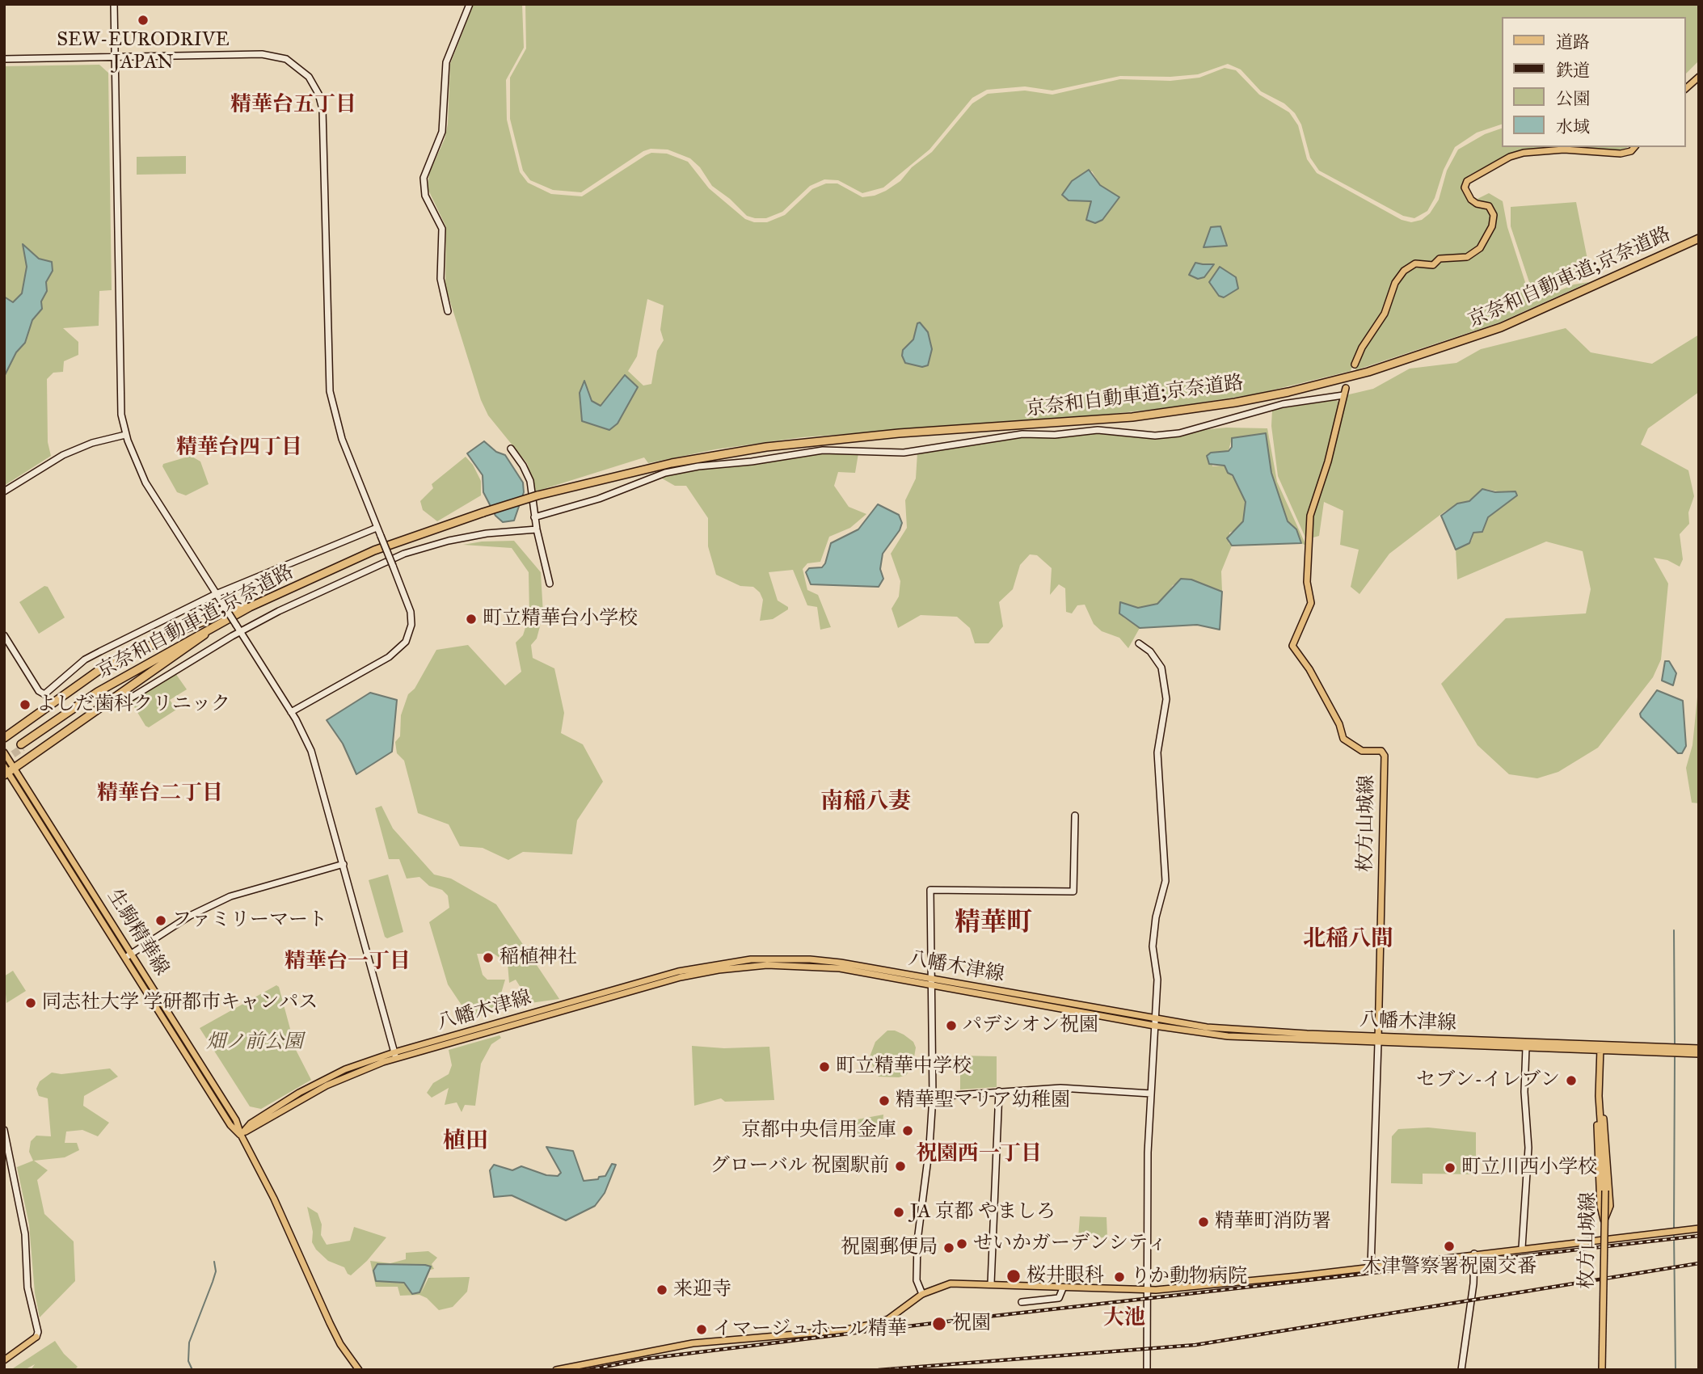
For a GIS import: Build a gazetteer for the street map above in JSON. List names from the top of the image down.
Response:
{
  "streets": {
    "highway": ["京奈和自動車道;京奈道路"],
    "main road": ["枚方山城線", "生駒精華線", "八幡木津線"]
  },
  "crossings": [
    ["枚方山城線", "八幡木津線"],
    ["生駒精華線", "八幡木津線"]
  ],
  "districts": [
    "精華台五丁目",
    "精華台四丁目",
    "精華台二丁目",
    "南稲八妻",
    "精華町",
    "北稲八間",
    "精華台一丁目",
    "植田",
    "祝園西一丁目",
    "大池"
  ],
  "parks": ["畑ノ前公園"],
  "places": [
    "SEW-EURODRIVE JAPAN",
    "町立精華台小学校",
    "よしだ歯科クリニック",
    "ファミリーマート",
    "稲植神社",
    "同志社大学 学研都市キャンパス",
    "パデシオン祝園",
    "町立精華中学校",
    "セブン-イレブン",
    "精華聖マリア幼稚園",
    "京都中央信用金庫",
    "グローバル 祝園駅前",
    "町立川西小学校",
    "JA 京都 やましろ",
    "精華町消防署",
    "せいかガーデンシティ",
    "木津警察署祝園交番",
    "祝園郵便局",
    "桜井眼科",
    "りか動物病院",
    "来迎寺",
    "祝園",
    "イマージュホール精華"
  ],
  "legend": [
    "道路",
    "鉄道",
    "公園",
    "水域"
  ]
}
